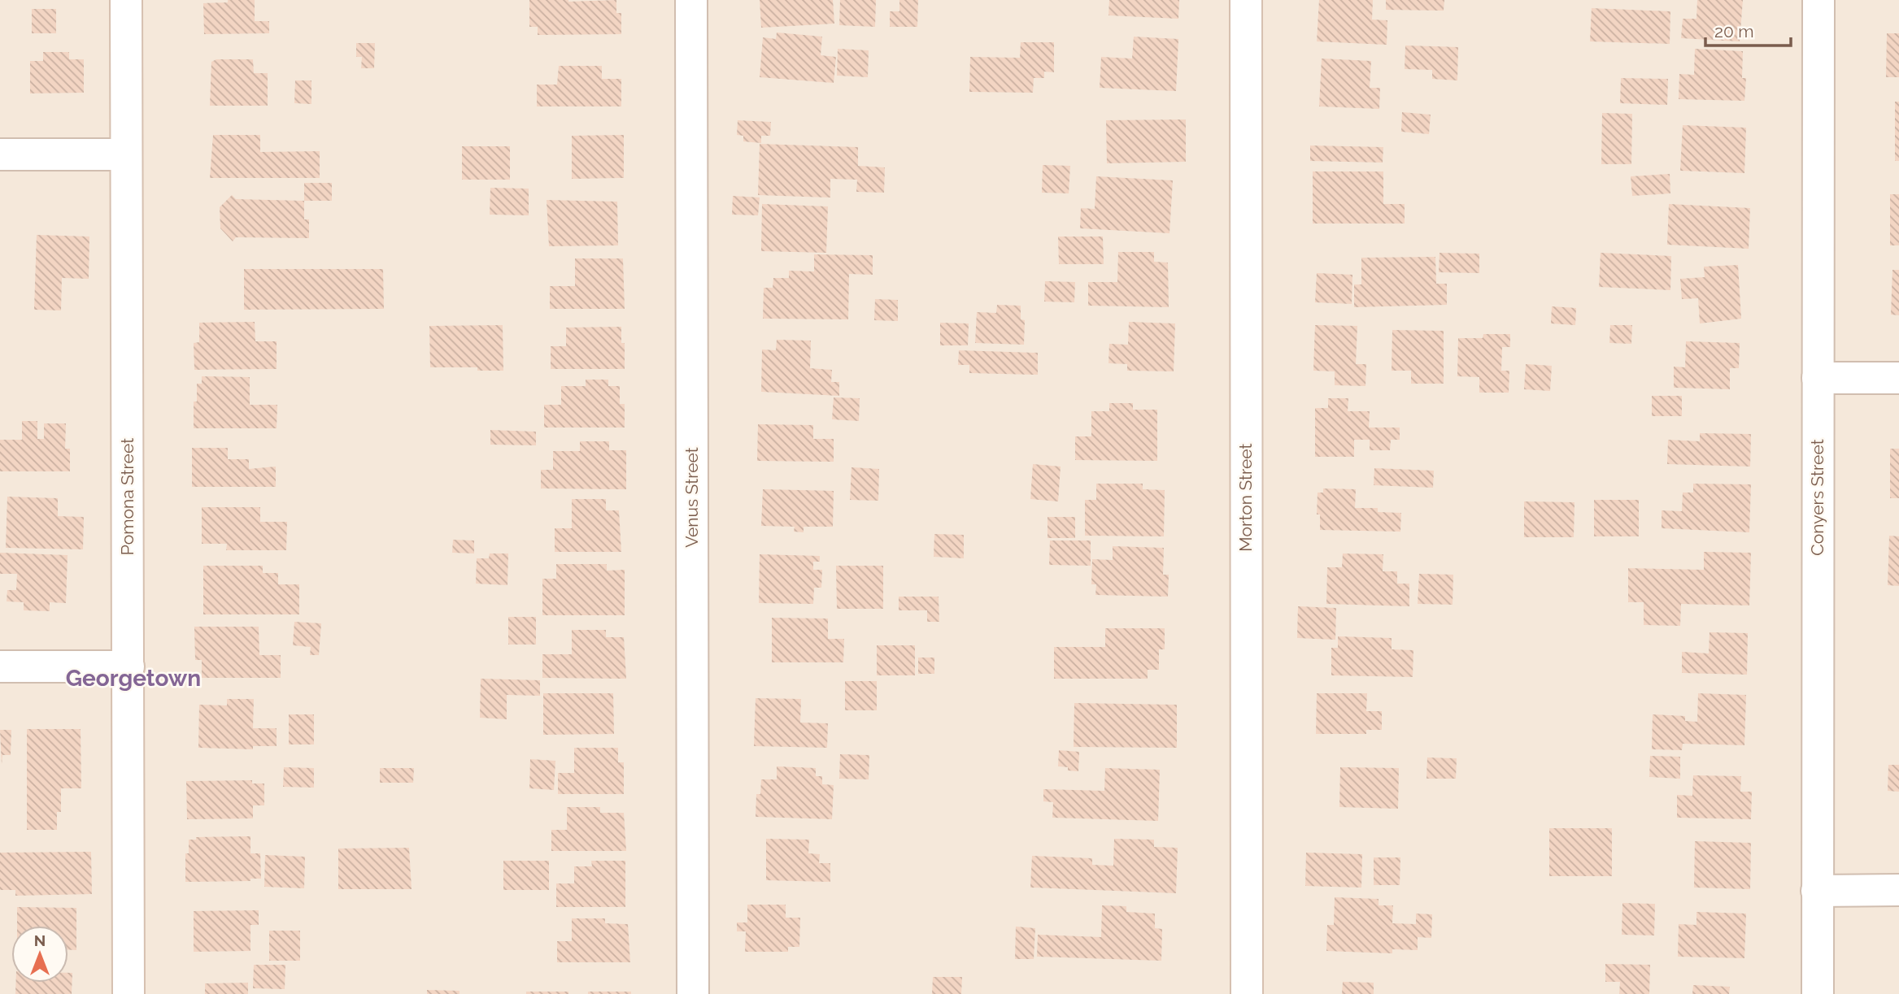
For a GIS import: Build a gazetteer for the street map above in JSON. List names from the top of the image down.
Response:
{
  "streets": {
    "street": [
      "Pomona Street",
      "Venus Street",
      "Morton Street",
      "Conyers Street"
    ]
  },
  "districts": ["Georgetown"],
  "scale_bar": "20 m",
  "north": "top"
}
